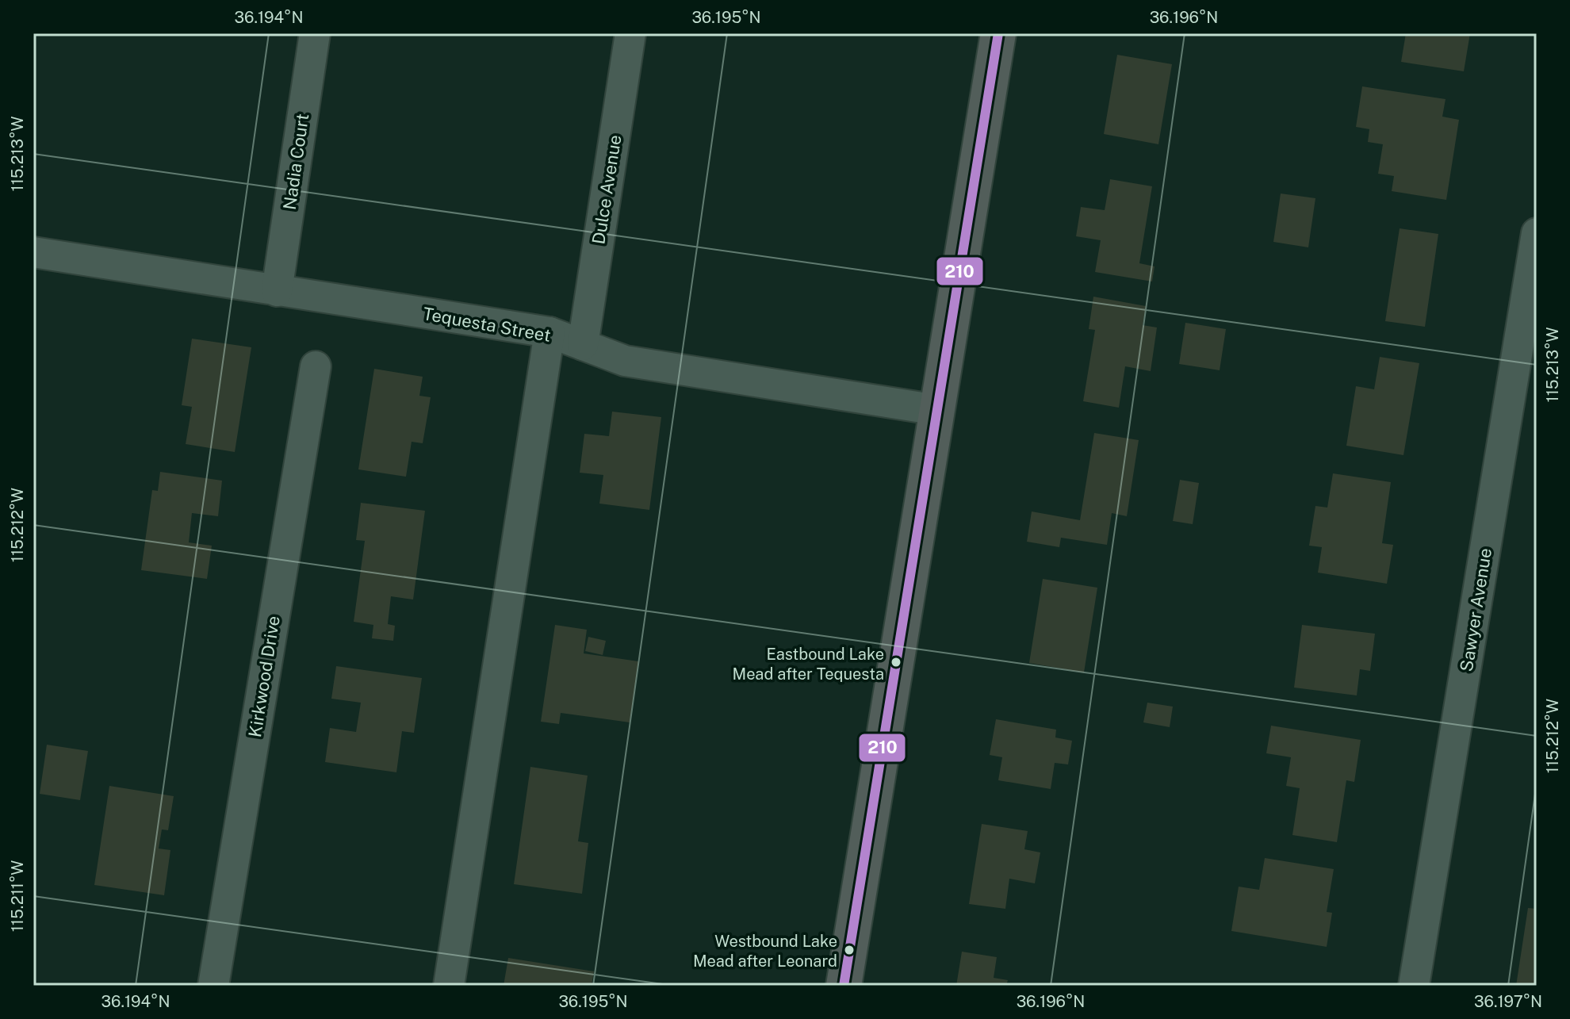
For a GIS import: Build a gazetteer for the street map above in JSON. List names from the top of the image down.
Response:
{
  "streets": {
    "street": [
      "Nadia Court",
      "Dulce Avenue",
      "Tequesta Street",
      "Sawyer Avenue",
      "Kirkwood Drive"
    ]
  },
  "crossings": [
    ["Nadia Court", "Tequesta Street"],
    ["Dulce Avenue", "Tequesta Street"]
  ],
  "places": ["Eastbound Lake Mead after Tequesta", "Westbound Lake Mead after Leonard"],
  "lines": ["transit line 210"],
  "coordinates": [
    "36.194°N",
    "36.195°N",
    "36.196°N",
    "115.213°W",
    "115.212°W",
    "115.211°W",
    "36.197°N"
  ]
}
